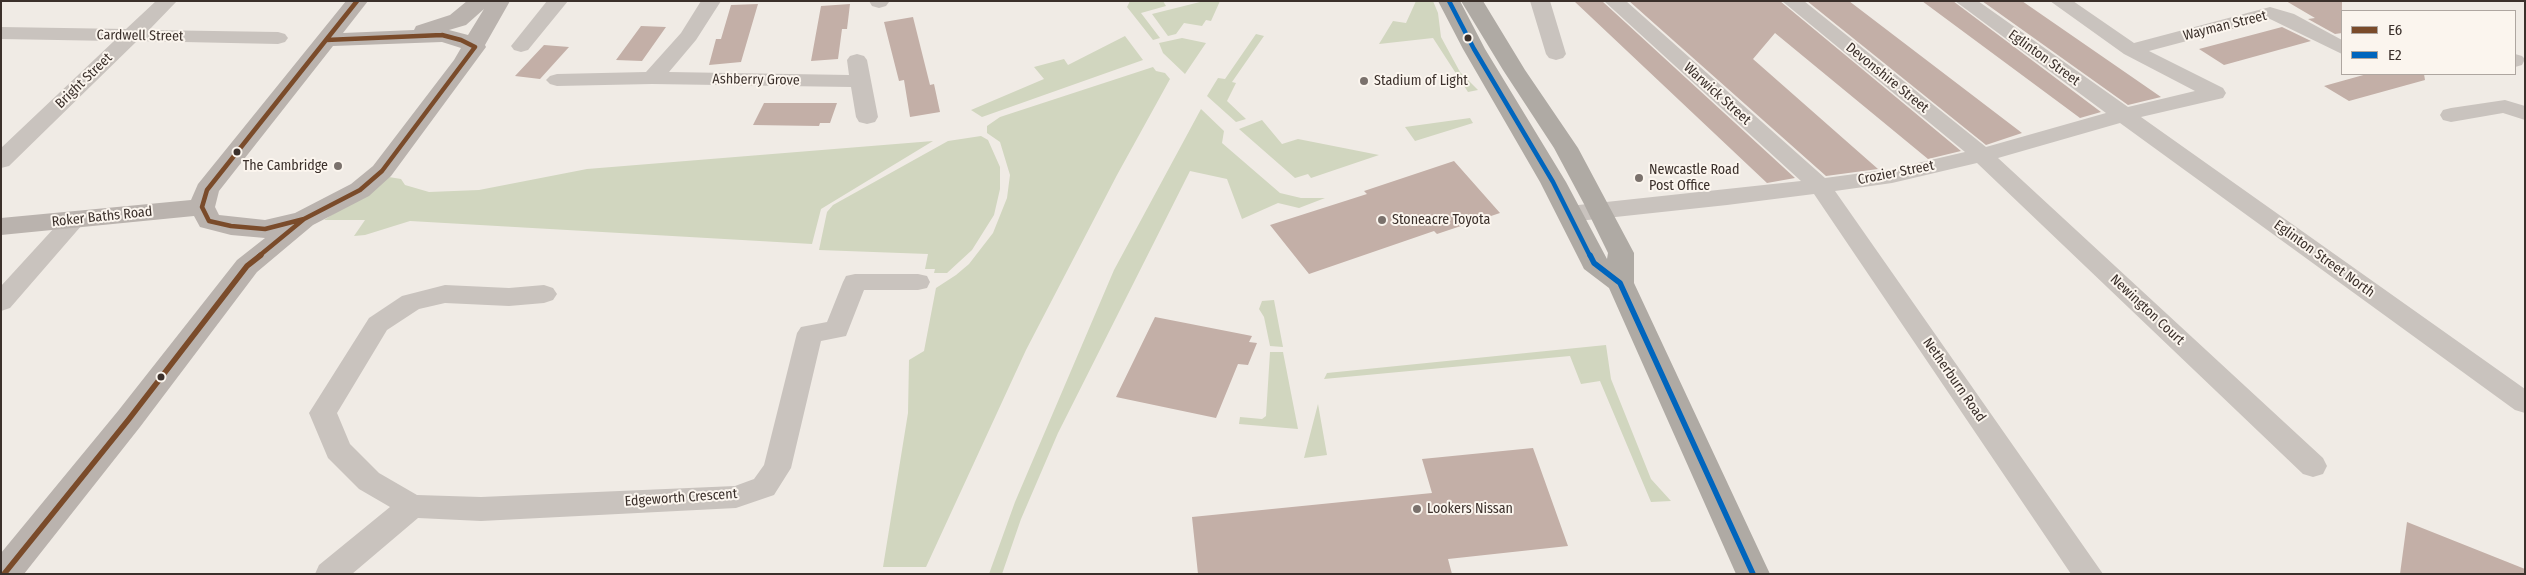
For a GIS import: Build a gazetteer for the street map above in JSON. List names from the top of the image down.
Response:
{
  "streets": {
    "street": [
      "Wayman Street",
      "Cardwell Street",
      "Eglinton Street",
      "Devonshire Street",
      "Ashberry Grove",
      "Bright Street",
      "Warwick Street",
      "Crozier Street",
      "Roker Baths Road",
      "Eglinton Street North",
      "Newington Court",
      "Netherburn Road",
      "Edgeworth Crescent"
    ]
  },
  "crossings": [
    ["Wayman Street", "Crozier Street"],
    ["Cardwell Street", "Bright Street"],
    ["Eglinton Street", "Crozier Street"],
    ["Eglinton Street", "Eglinton Street North"],
    ["Devonshire Street", "Crozier Street"],
    ["Devonshire Street", "Newington Court"],
    ["Warwick Street", "Crozier Street"],
    ["Warwick Street", "Netherburn Road"],
    ["Crozier Street", "Eglinton Street North"],
    ["Crozier Street", "Newington Court"],
    ["Crozier Street", "Netherburn Road"]
  ],
  "places": [
    "Stadium of Light",
    "The Cambridge",
    "Newcastle Road Post Office",
    "Stoneacre Toyota",
    "Lookers Nissan"
  ],
  "lines": ["transit line E6", "transit line E2"],
  "legend": ["E6", "E2"]
}
